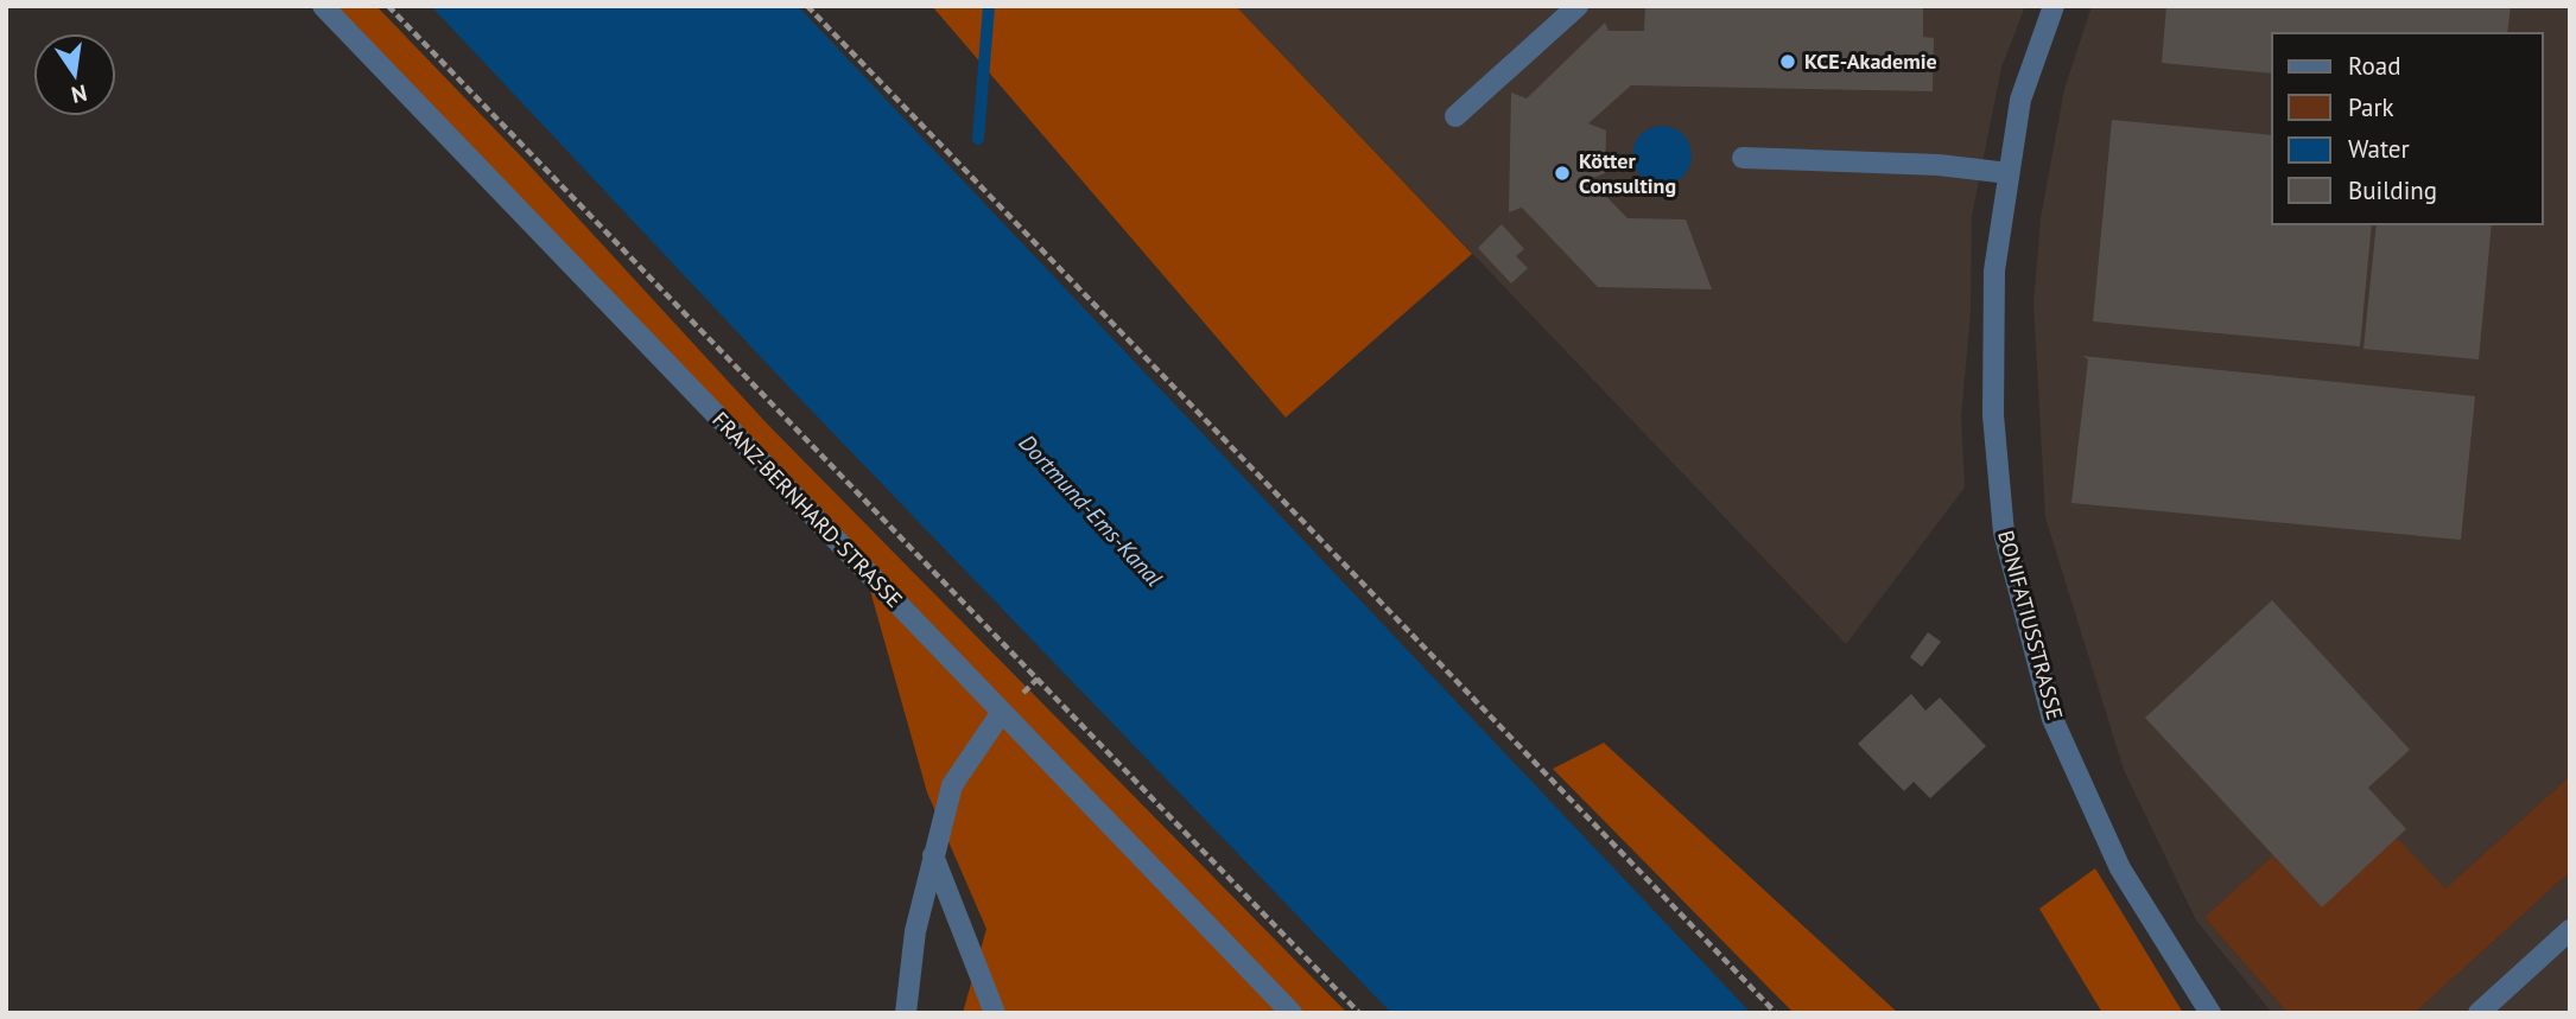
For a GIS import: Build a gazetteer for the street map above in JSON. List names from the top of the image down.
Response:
{
  "streets": {
    "street": ["FRANZ-BERNHARD-STRASSE", "BONIFATIUSSTRASSE"]
  },
  "water": ["Dortmund-Ems-Kanal"],
  "places": ["KCE-Akademie", "Kötter Consulting"],
  "legend": [
    "Road",
    "Park",
    "Water",
    "Building"
  ],
  "north": "bottom"
}
